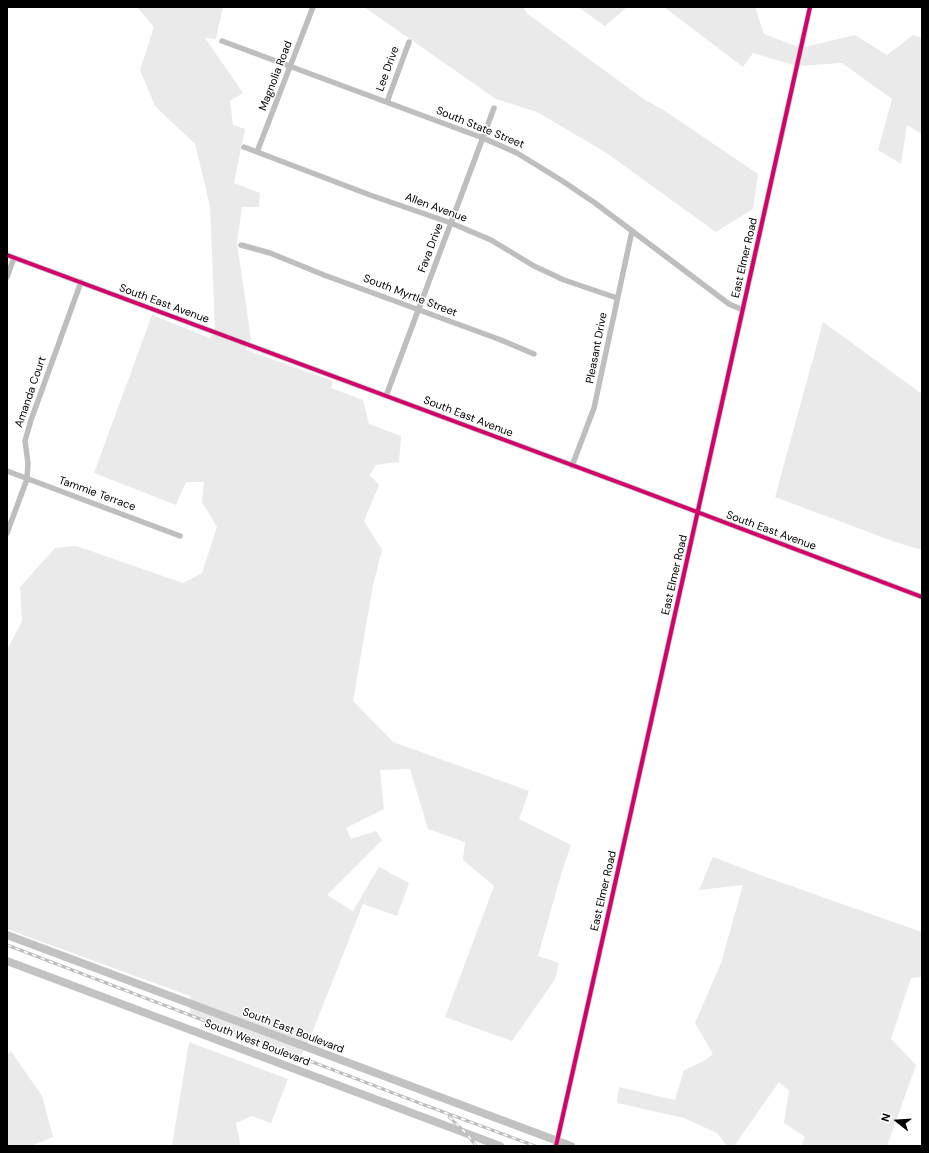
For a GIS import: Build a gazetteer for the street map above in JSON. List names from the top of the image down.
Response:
{
  "streets": {
    "main road": ["South East Boulevard", "South West Boulevard"],
    "street": [
      "Lee Drive",
      "Magnolia Road",
      "South State Street",
      "Allen Avenue",
      "Fava Drive",
      "East Elmer Road",
      "South Myrtle Street",
      "South East Avenue",
      "Pleasant Drive",
      "Amanda Court",
      "Tammie Terrace"
    ]
  },
  "crossings": [
    ["Lee Drive", "South State Street"],
    ["Magnolia Road", "South State Street"],
    ["Magnolia Road", "Allen Avenue"],
    ["South State Street", "Fava Drive"],
    ["South State Street", "East Elmer Road"],
    ["South State Street", "Pleasant Drive"],
    ["Allen Avenue", "Fava Drive"],
    ["Allen Avenue", "Pleasant Drive"],
    ["Fava Drive", "South Myrtle Street"],
    ["Fava Drive", "South East Avenue"],
    ["East Elmer Road", "South East Avenue"],
    ["East Elmer Road", "South East Boulevard"],
    ["South East Avenue", "Pleasant Drive"],
    ["South East Avenue", "Amanda Court"],
    ["Amanda Court", "Tammie Terrace"]
  ],
  "north": "left"
}
